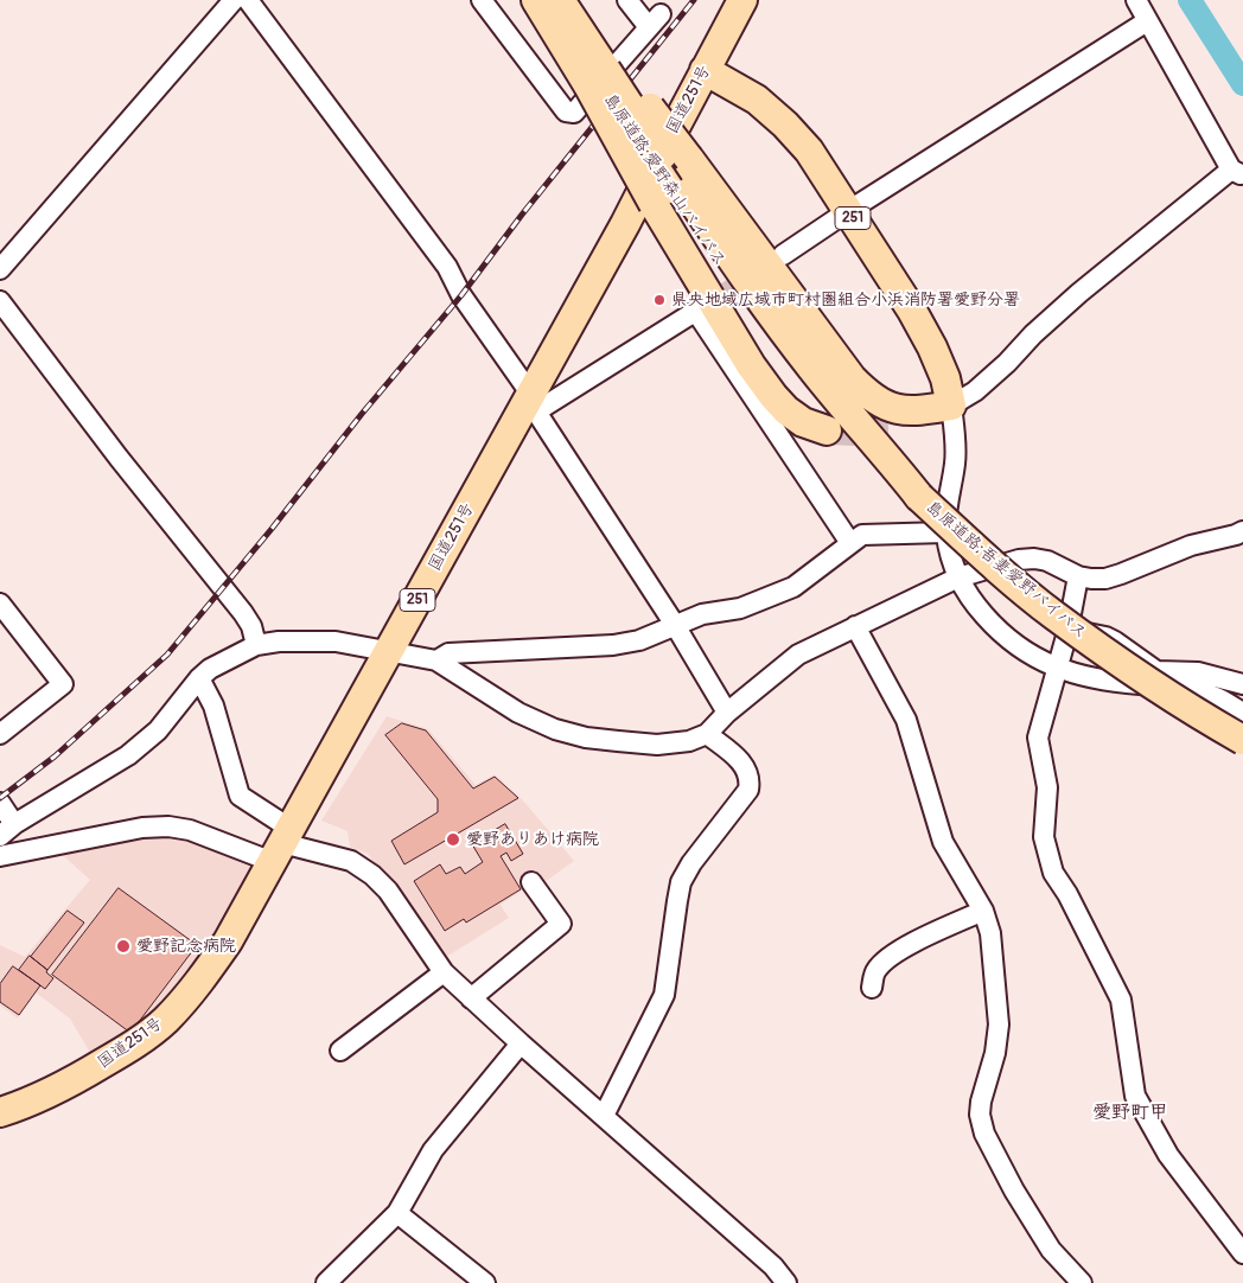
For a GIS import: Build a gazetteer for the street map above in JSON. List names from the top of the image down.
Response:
{
  "streets": {
    "highway": [
      "国道251号",
      "島原道路;愛野森山バイパス",
      "251",
      "島原道路;吾妻愛野バイパス"
    ]
  },
  "crossings": [
    ["国道251号", "251"],
    ["島原道路;愛野森山バイパス", "島原道路;吾妻愛野バイパス"]
  ],
  "districts": ["愛野町甲"],
  "places": ["県央地域広域市町村圏組合小浜消防署愛野分署", "愛野ありあけ病院", "愛野記念病院"]
}
